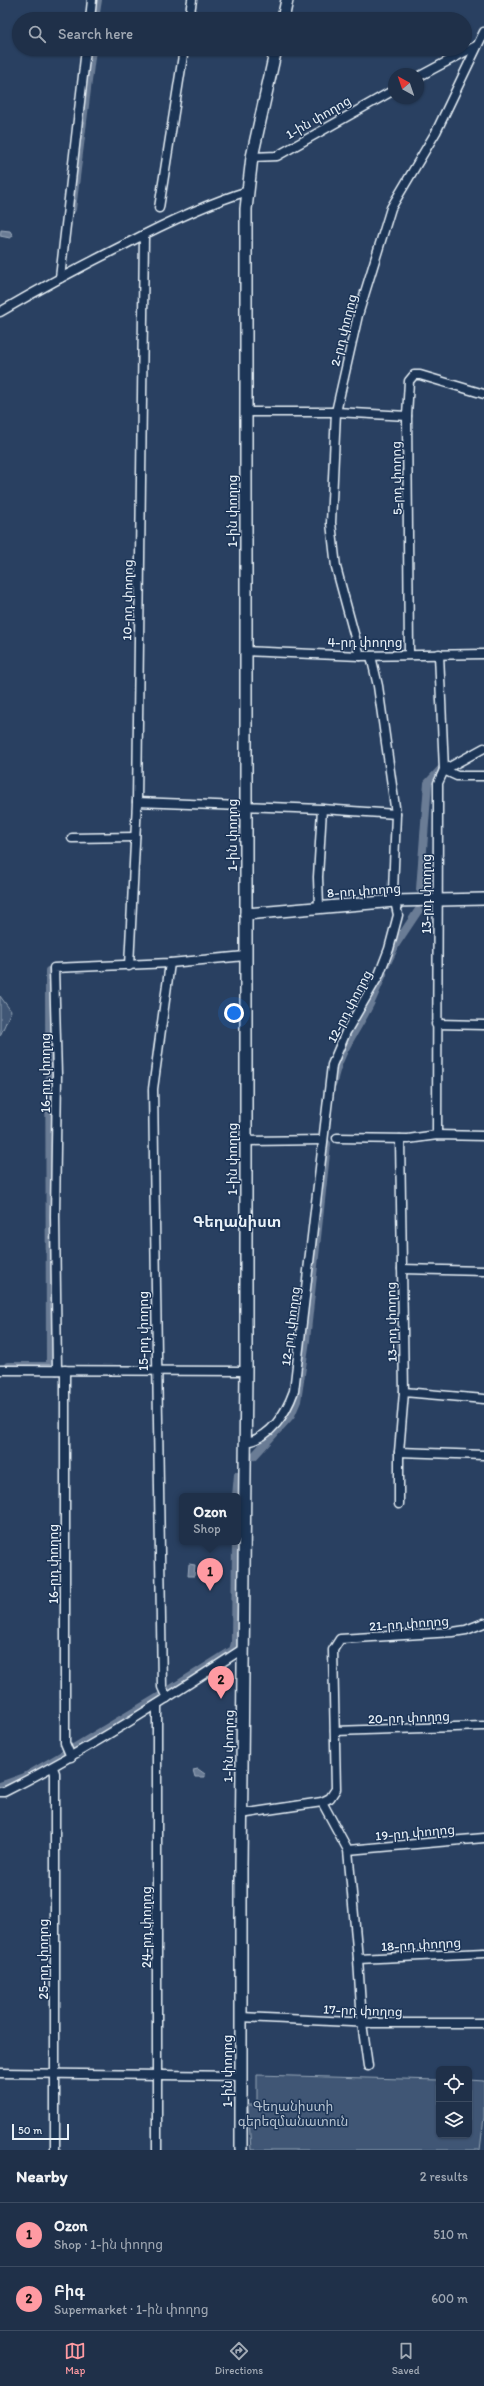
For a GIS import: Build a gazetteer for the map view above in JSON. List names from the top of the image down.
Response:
{
  "streets": {
    "main road": ["1-ին փողոց", "8-րդ փողոց"],
    "street": [
      "2-րդ փողոց",
      "5-րդ փողոց",
      "10-րդ փողոց",
      "4-րդ փողոց",
      "13-րդ փողոց",
      "12-րդ փողոց",
      "16-րդ փողոց",
      "15-րդ փողոց",
      "21-րդ փողոց",
      "20-րդ փողոց",
      "19-րդ փողոց",
      "24-րդ փողոց",
      "18-րդ փողոց",
      "25-րդ փողոց",
      "17-րդ փողոց"
    ]
  },
  "crossings": [
    ["1-ին փողոց", "4-րդ փողոց"],
    ["1-ին փողոց", "8-րդ փողոց"],
    ["1-ին փողոց", "12-րդ փողոց"],
    ["1-ին փողոց", "16-րդ փողոց"],
    ["1-ին փողոց", "17-րդ փողոց"],
    ["2-րդ փողոց", "4-րդ փողոց"],
    ["5-րդ փողոց", "4-րդ փողոց"],
    ["10-րդ փողոց", "16-րդ փողոց"],
    ["4-րդ փողոց", "13-րդ փողոց"],
    ["4-րդ փողոց", "12-րդ փողոց"],
    ["8-րդ փողոց", "13-րդ փողոց"],
    ["8-րդ փողոց", "12-րդ փողոց"],
    ["16-րդ փողոց", "15-րդ փողոց"],
    ["21-րդ փողոց", "20-րդ փողոց"]
  ],
  "districts": ["Գեղանիստ"],
  "parks": ["Գեղանիստի գերեզմանատուն"],
  "scale_bar": "50 m",
  "north": "top left",
  "page": {
    "search": "Search here",
    "popup": ["Ozon", "Shop"],
    "pins": ["1", "2"],
    "scale": "50 m",
    "heading": ["Nearby", "2 results"],
    "list": [
      {
        "mark": "1",
        "name": "Ozon",
        "note": "Shop · 1-ին փողոց",
        "value": "510 m"
      },
      {
        "mark": "2",
        "name": "Բիգ",
        "note": "Supermarket · 1-ին փողոց",
        "value": "600 m"
      }
    ],
    "nav": ["Map", "Directions", "Saved"]
  }
}
